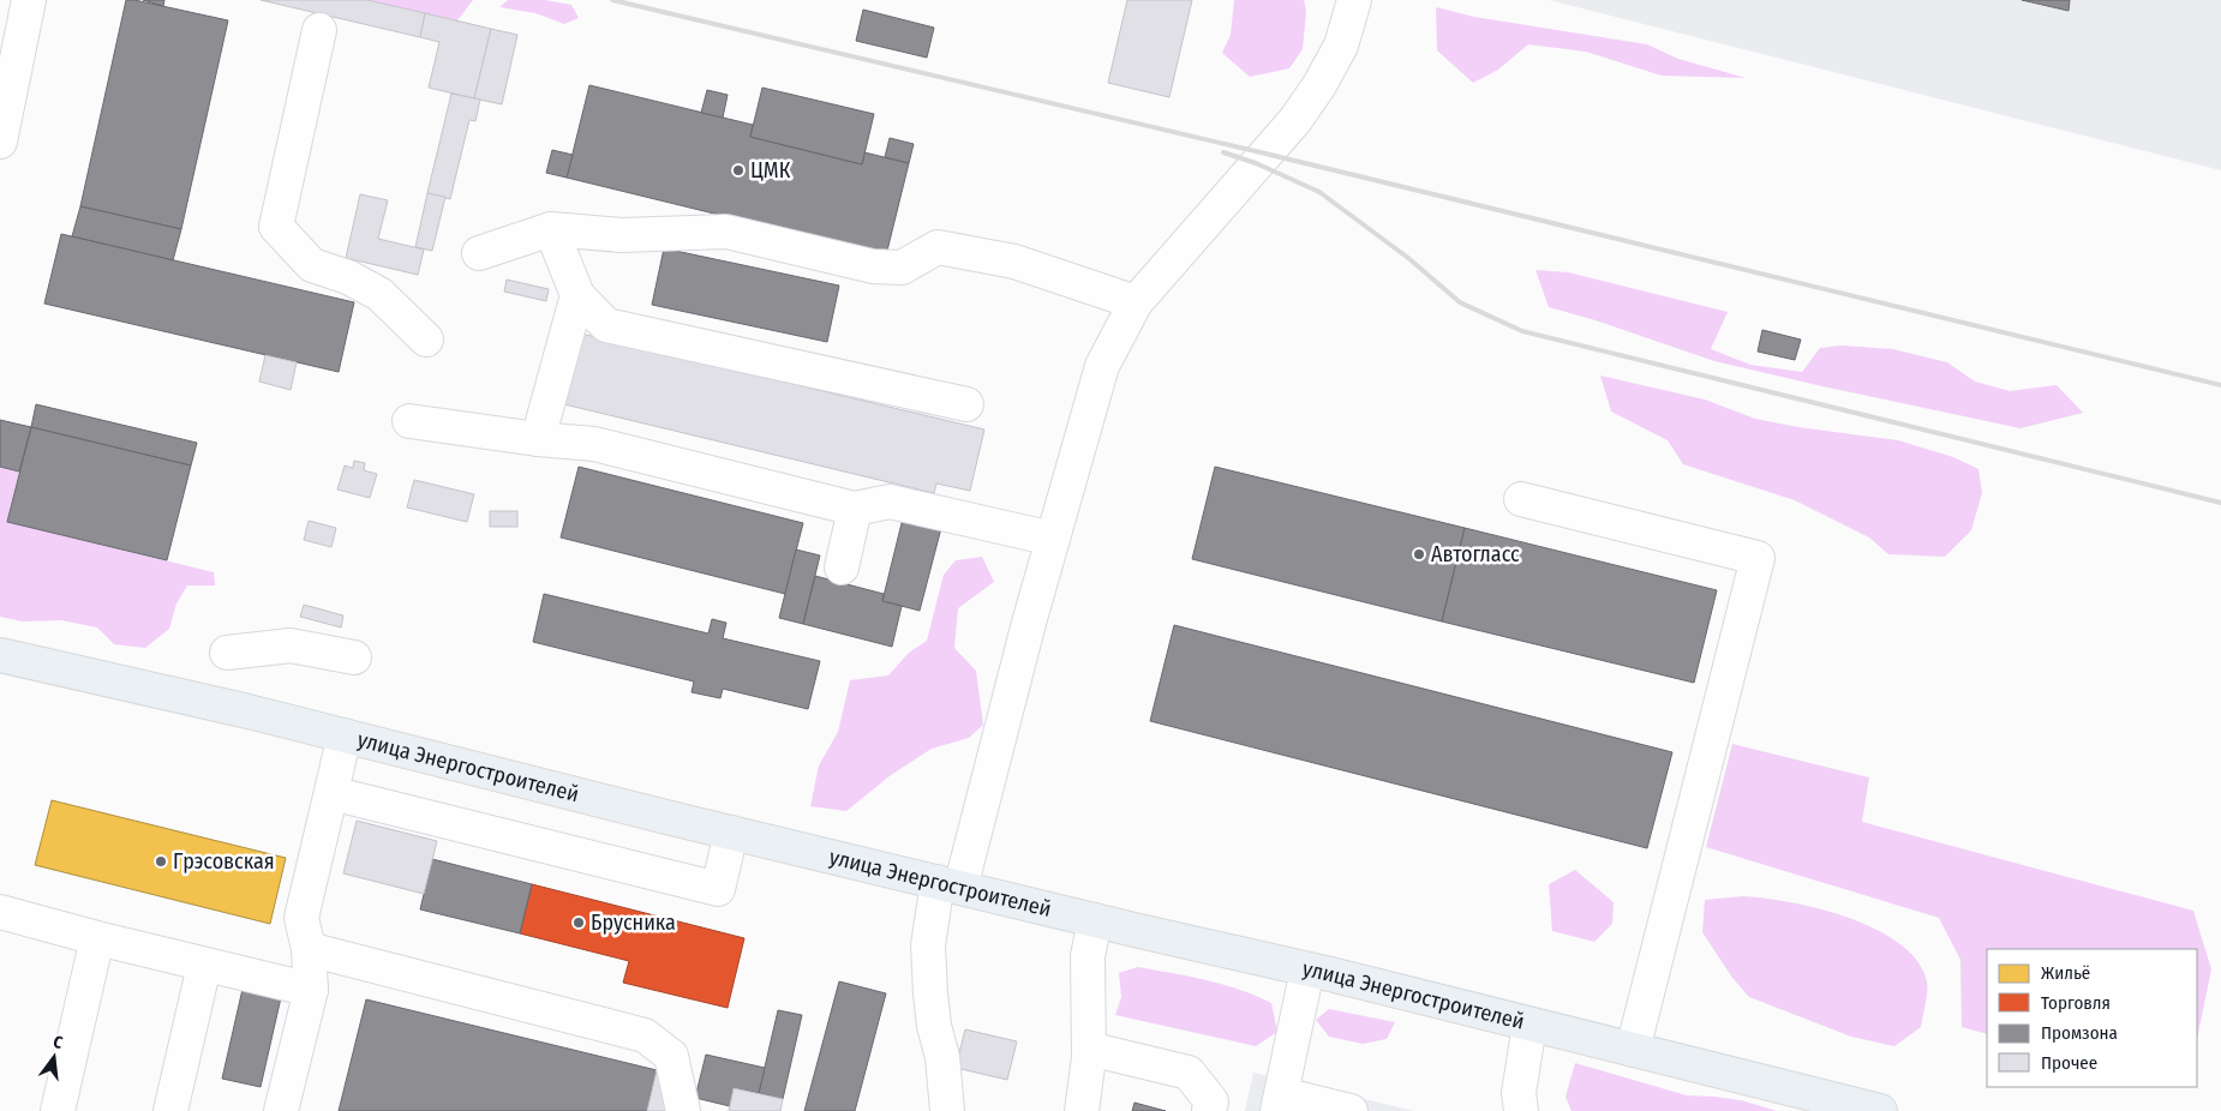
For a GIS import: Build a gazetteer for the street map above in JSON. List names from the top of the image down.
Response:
{
  "streets": {
    "main road": ["улица Энергостроителей"]
  },
  "places": [
    "ЦМК",
    "Автогласс",
    "Грэсовская",
    "Брусника"
  ],
  "legend": [
    "Жильё",
    "Торговля",
    "Промзона",
    "Прочее"
  ],
  "north": "top"
}
